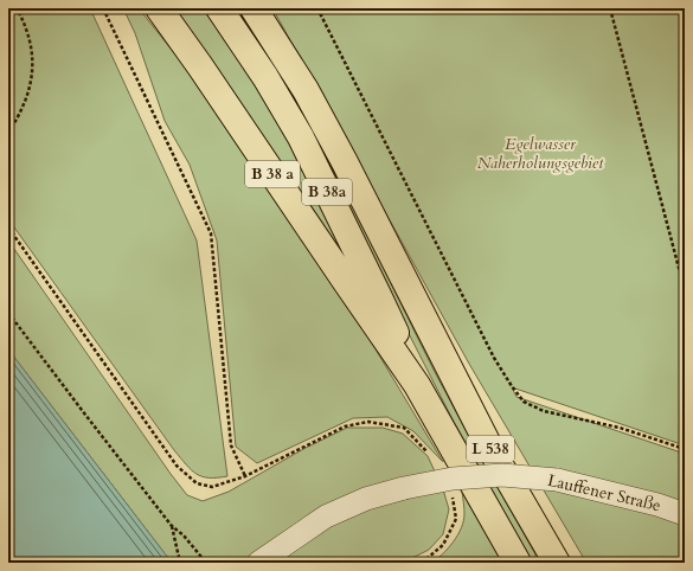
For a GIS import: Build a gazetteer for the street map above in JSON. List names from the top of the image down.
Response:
{
  "streets": {
    "highway": ["B 38 a", "B 38a", "L 538"],
    "street": ["Lauffener Straße"]
  },
  "crossings": [
    ["B 38 a", "B 38a"],
    ["B 38 a", "L 538"],
    ["B 38a", "L 538"]
  ],
  "parks": ["Egelwasser Naherholungsgebiet"]
}
